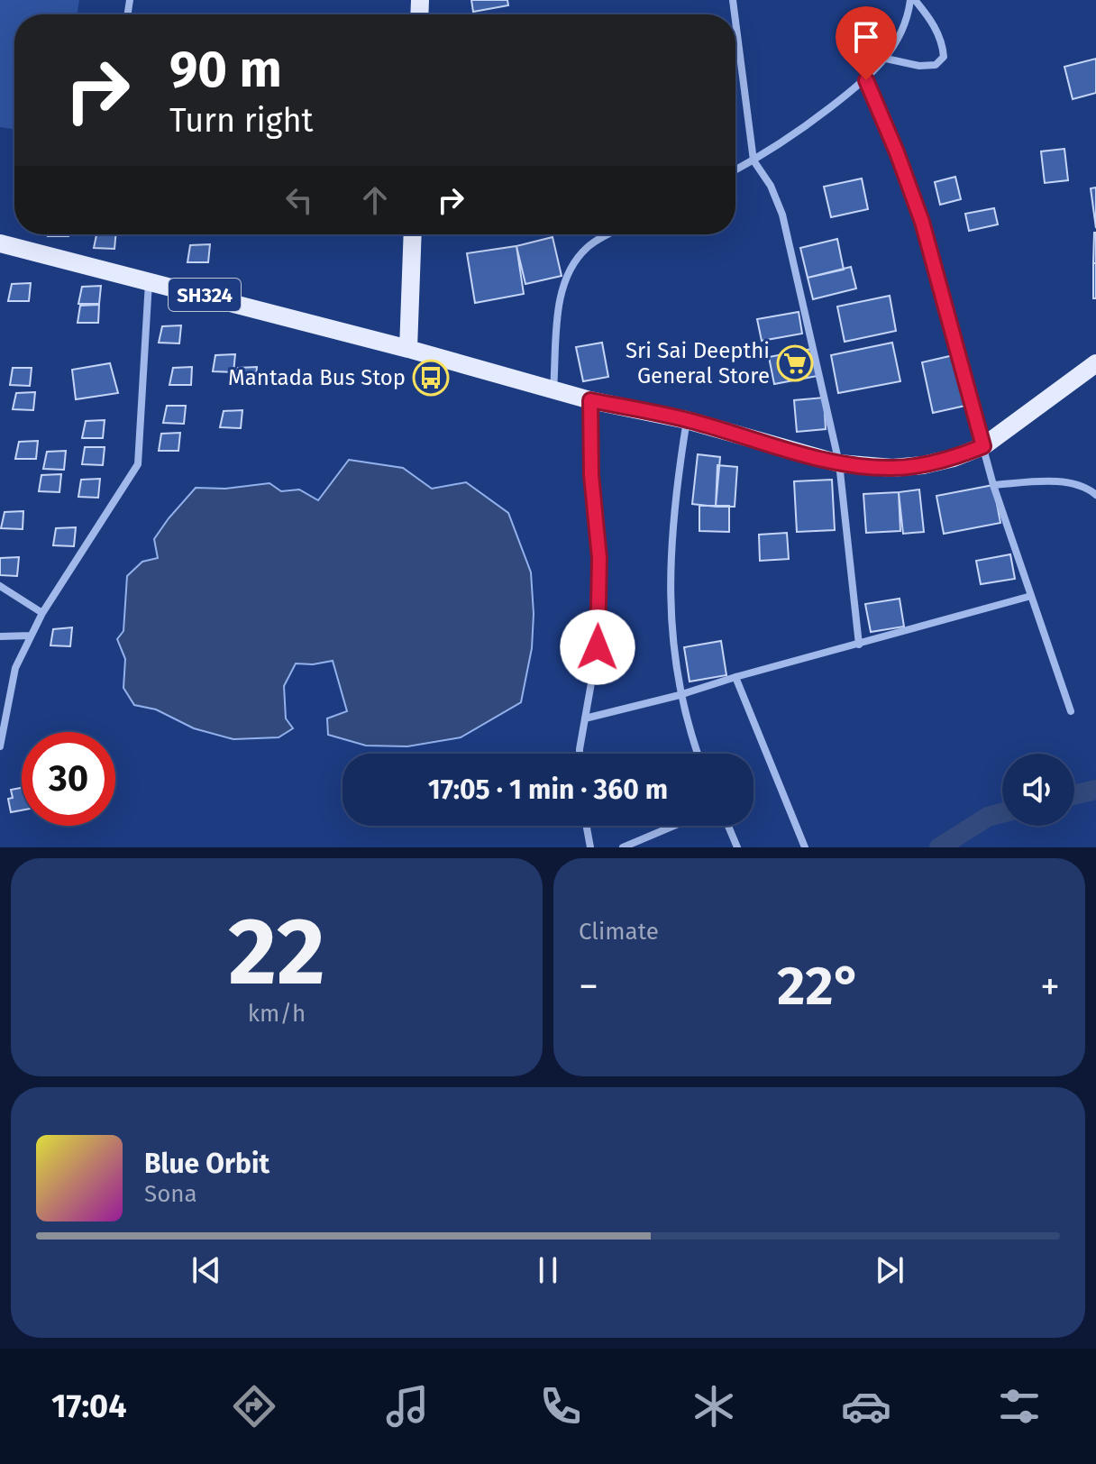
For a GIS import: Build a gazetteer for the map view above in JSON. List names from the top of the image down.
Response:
{
  "streets": {
    "main road": ["SH324"]
  },
  "places": {
    "supermarket": ["Sri Sai Deepthi General Store"],
    "bus stop": ["Mantada Bus Stop"]
  },
  "page": {
    "turn": ["90 m", "Turn right"],
    "limit": "30",
    "trip": "17:05 · 1 min · 360 m",
    "tile": [
      ["22", "km/h"],
      "Climate"
    ],
    "heat": ["−", "22°", "+"],
    "song": ["Blue Orbit", "Sona"],
    "tabs": "17:04"
  }
}
